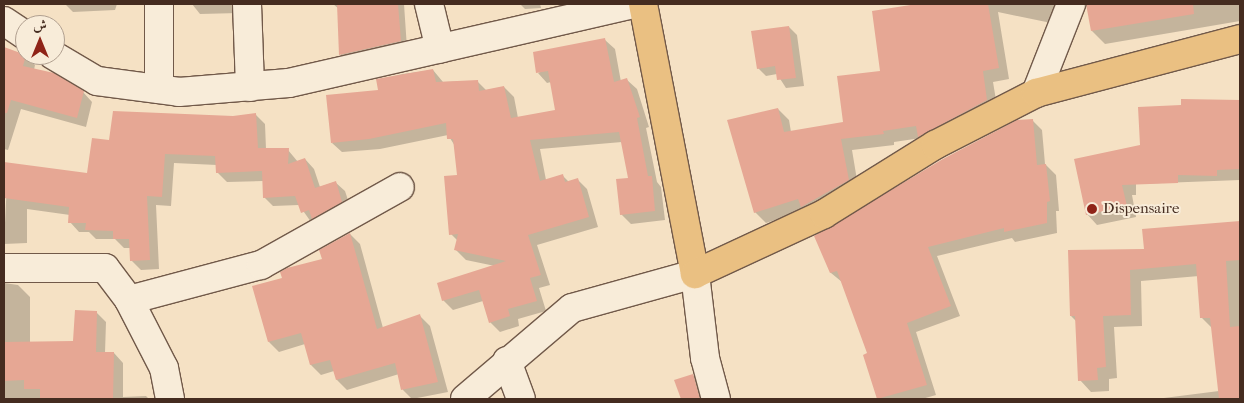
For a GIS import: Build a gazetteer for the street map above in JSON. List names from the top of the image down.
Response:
{
  "places": ["Dispensaire"],
  "north": "top"
}
